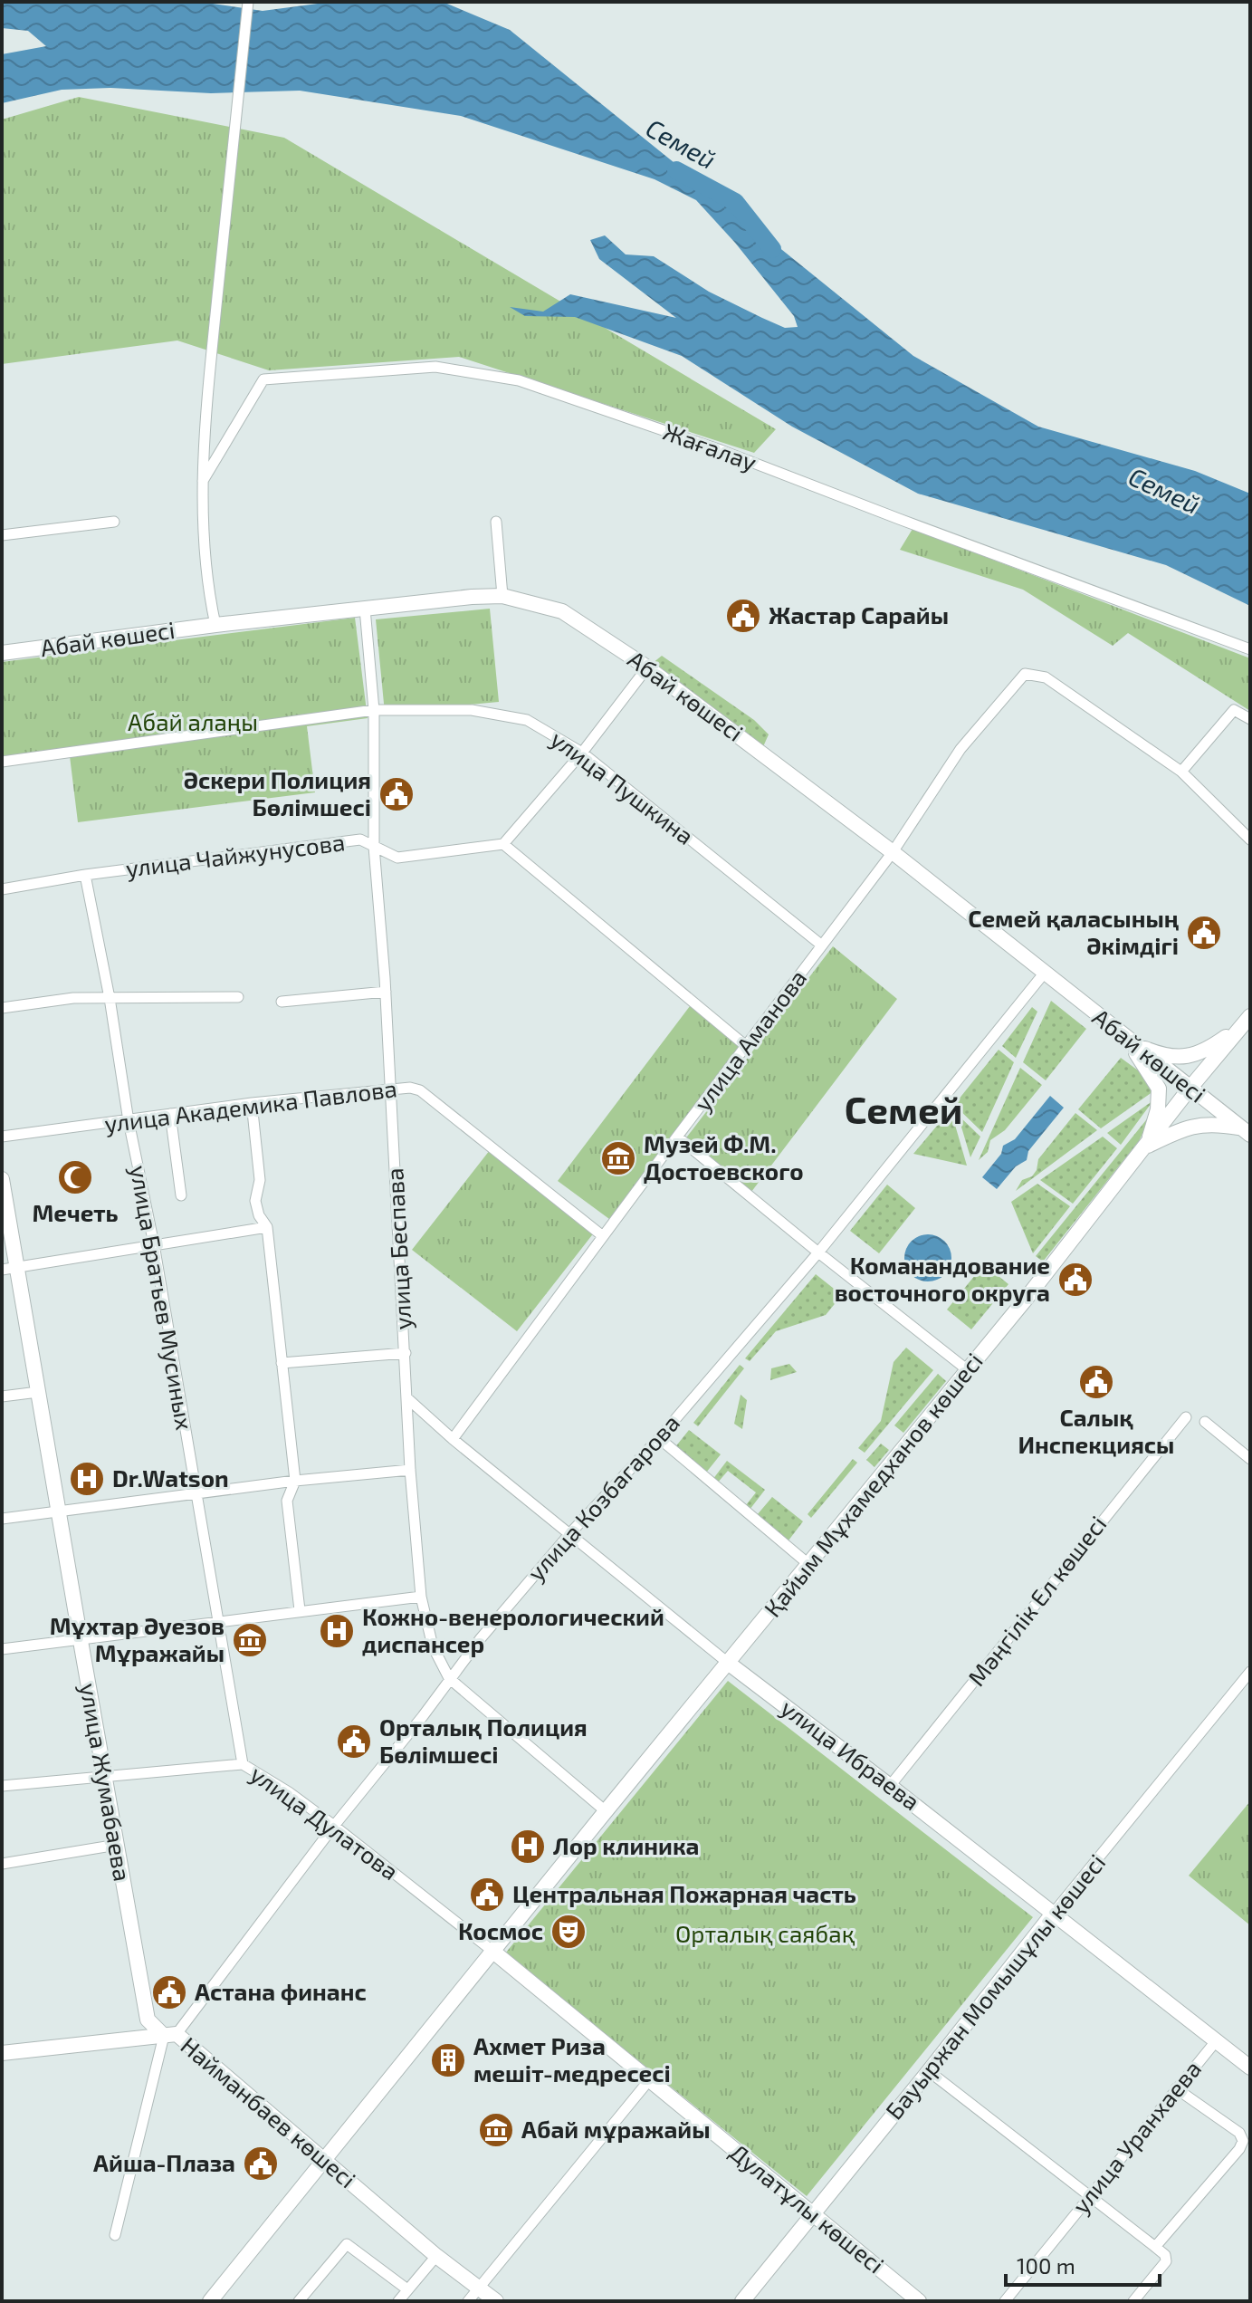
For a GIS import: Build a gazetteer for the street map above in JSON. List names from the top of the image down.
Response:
{
  "streets": {
    "street": [
      "Жағалау",
      "Абай көшесі",
      "улица Пушкина",
      "улица Чайжунусова",
      "улица Аманова",
      "улица Академика Павлова",
      "улица Беспава",
      "улица Братьев Мусиных",
      "Қайым Мұхамедханов көшесі",
      "улица Козбагарова",
      "Мәңгілік Ел көшесі",
      "улица Ибраева",
      "улица Жумабаева",
      "улица Дулатова",
      "Бауыржан Момышұлы көшесі",
      "Найманбаев көшесі",
      "улица Уранхаева",
      "Дулатұлы көшесі"
    ]
  },
  "crossings": [
    ["Абай көшесі", "улица Аманова"],
    ["Абай көшесі", "улица Беспава"],
    ["Абай көшесі", "Қайым Мұхамедханов көшесі"],
    ["Абай көшесі", "улица Козбагарова"],
    ["улица Пушкина", "улица Аманова"],
    ["улица Пушкина", "улица Беспава"],
    ["улица Чайжунусова", "улица Беспава"],
    ["улица Чайжунусова", "улица Братьев Мусиных"],
    ["улица Аманова", "улица Академика Павлова"],
    ["улица Аманова", "улица Ибраева"],
    ["улица Академика Павлова", "улица Беспава"],
    ["улица Академика Павлова", "улица Братьев Мусиных"],
    ["улица Беспава", "Қайым Мұхамедханов көшесі"],
    ["улица Беспава", "улица Козбагарова"],
    ["улица Беспава", "улица Ибраева"],
    ["улица Братьев Мусиных", "улица Дулатова"],
    ["Қайым Мұхамедханов көшесі", "улица Ибраева"],
    ["Қайым Мұхамедханов көшесі", "улица Дулатова"],
    ["Қайым Мұхамедханов көшесі", "Найманбаев көшесі"],
    ["Қайым Мұхамедханов көшесі", "Дулатұлы көшесі"],
    ["улица Козбагарова", "улица Ибраева"],
    ["улица Козбагарова", "улица Жумабаева"],
    ["улица Козбагарова", "улица Дулатова"],
    ["улица Козбагарова", "Найманбаев көшесі"],
    ["Мәңгілік Ел көшесі", "улица Ибраева"],
    ["улица Ибраева", "Бауыржан Момышұлы көшесі"],
    ["улица Ибраева", "улица Уранхаева"],
    ["улица Жумабаева", "улица Дулатова"],
    ["улица Жумабаева", "Найманбаев көшесі"],
    ["улица Дулатова", "Дулатұлы көшесі"],
    ["Бауыржан Момышұлы көшесі", "Дулатұлы көшесі"]
  ],
  "districts": ["Семей"],
  "water": ["Семей"],
  "parks": ["Абай алаңы", "Орталық саябақ"],
  "places": {
    "public building": [
      "Жастар Сарайы",
      "Әскери Полиция Бөлімшесі",
      "Семей қаласының Әкімдігі",
      "Команандование восточного округа",
      "Салық Инспекциясы",
      "Орталық Полиция Бөлімшесі",
      "Центральная Пожарная часть",
      "Астана финанс",
      "Айша-Плаза"
    ],
    "museum": ["Музей Ф.М. Достоевского", "Мұхтар Әуезов Мұражайы", "Абай мұражайы"],
    "mosque": ["Мечеть"],
    "hospital": ["Dr.Watson", "Кожно-венерологический диспансер", "Лор клиника"],
    "theatre": ["Космос"],
    "building": ["Ахмет Риза мешіт-медресесі"]
  },
  "scale_bar": "100 m"
}
